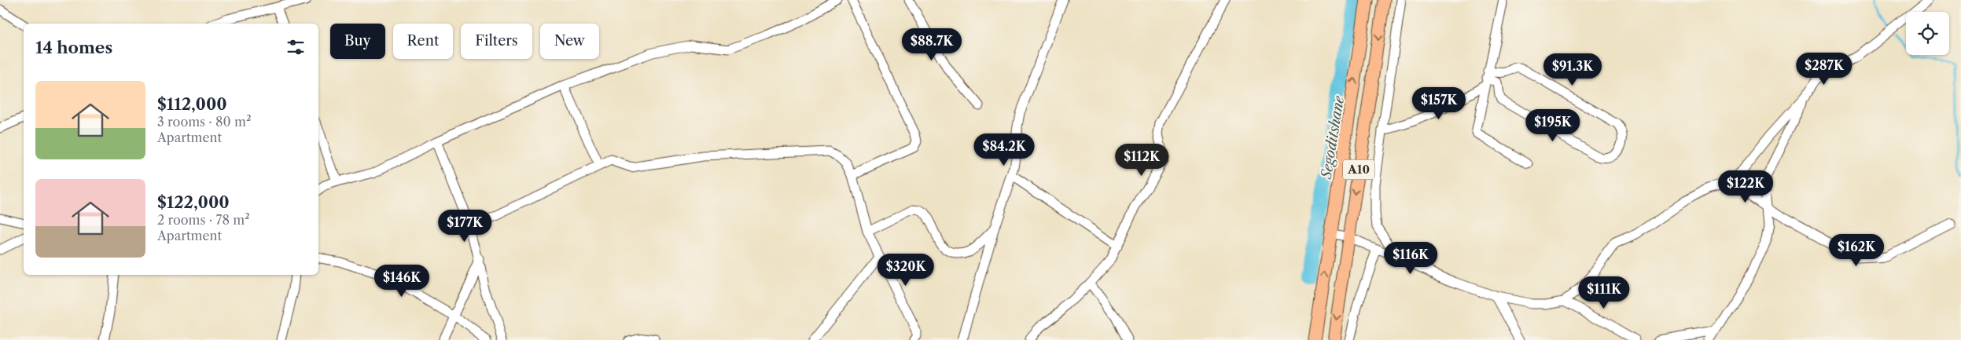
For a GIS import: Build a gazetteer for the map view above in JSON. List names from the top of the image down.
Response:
{
  "streets": {
    "main road": ["A10"]
  },
  "water": ["Segoditshane"],
  "page": {
    "chip": [
      "Buy",
      "Rent",
      "Filters",
      "New"
    ],
    "heading": "14 homes",
    "price": [
      "$88.7K",
      "$287K",
      "$91.3K",
      "$157K",
      "$195K",
      "$84.2K",
      "$112K",
      "$122K",
      "$177K",
      "$162K",
      "$116K",
      "$320K",
      "$146K",
      "$111K"
    ],
    "list": [
      {
        "name": "$112,000",
        "note": "3 rooms · 80 m² · Apartment"
      },
      {
        "name": "$122,000",
        "note": "2 rooms · 78 m² · Apartment"
      }
    ]
  }
}
